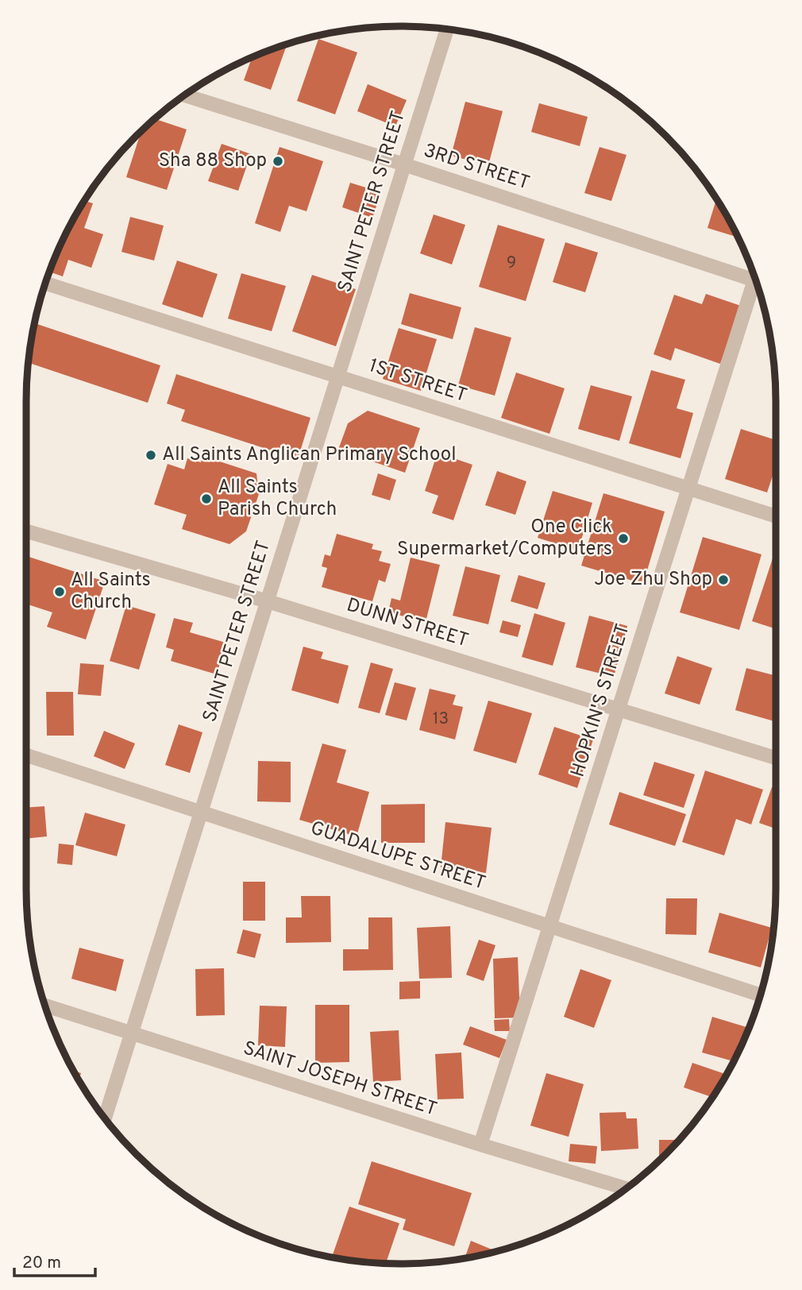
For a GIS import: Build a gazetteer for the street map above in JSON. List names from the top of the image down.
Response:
{
  "streets": {
    "street": [
      "3RD STREET",
      "SAINT PETER STREET",
      "1ST STREET",
      "DUNN STREET",
      "HOPKIN'S STREET",
      "GUADALUPE STREET",
      "SAINT JOSEPH STREET"
    ]
  },
  "crossings": [
    ["3RD STREET", "SAINT PETER STREET"],
    ["SAINT PETER STREET", "1ST STREET"],
    ["SAINT PETER STREET", "DUNN STREET"],
    ["SAINT PETER STREET", "GUADALUPE STREET"],
    ["SAINT PETER STREET", "SAINT JOSEPH STREET"],
    ["1ST STREET", "HOPKIN'S STREET"],
    ["DUNN STREET", "HOPKIN'S STREET"],
    ["HOPKIN'S STREET", "GUADALUPE STREET"],
    ["HOPKIN'S STREET", "SAINT JOSEPH STREET"]
  ],
  "places": [
    "Sha 88 Shop",
    "All Saints Anglican Primary School",
    "All Saints Parish Church",
    "One Click Supermarket/Computers",
    "Joe Zhu Shop",
    "All Saints Church"
  ],
  "house_numbers": ["9", "13"],
  "scale_bar": "20 m"
}
